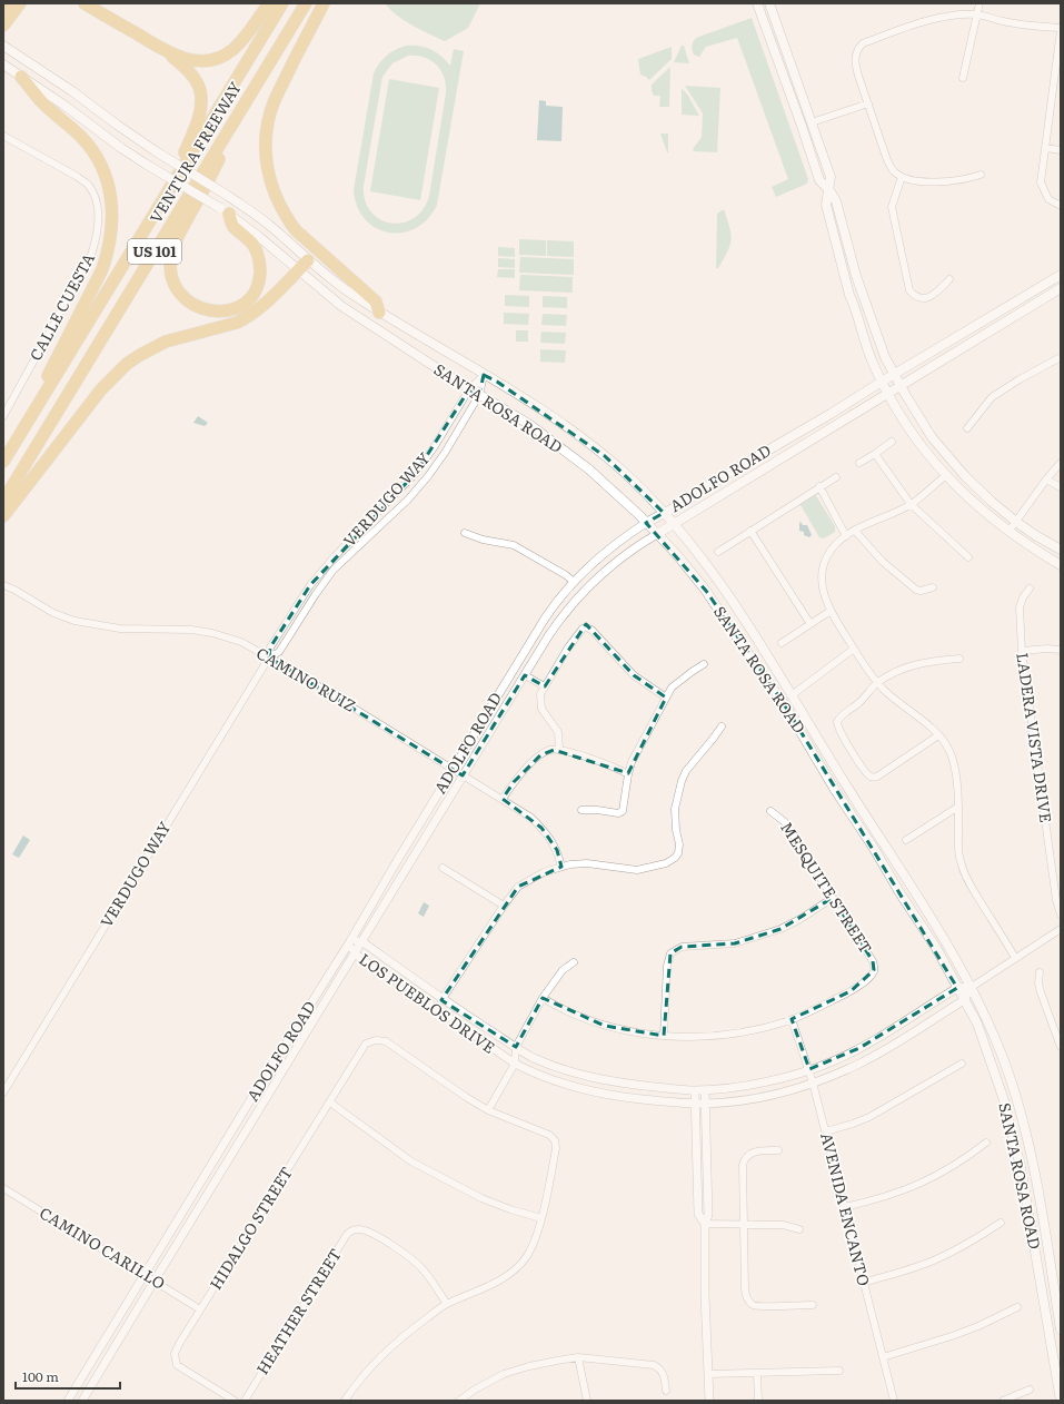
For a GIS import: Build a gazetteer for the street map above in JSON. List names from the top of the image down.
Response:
{
  "streets": {
    "highway": ["VENTURA FREEWAY", "US 101"],
    "main road": ["SANTA ROSA ROAD", "ADOLFO ROAD"],
    "street": [
      "CALLE CUESTA",
      "VERDUGO WAY",
      "CAMINO RUIZ",
      "LADERA VISTA DRIVE",
      "MESQUITE STREET",
      "LOS PUEBLOS DRIVE",
      "AVENIDA ENCANTO",
      "HIDALGO STREET",
      "CAMINO CARILLO",
      "HEATHER STREET"
    ]
  },
  "crossings": [
    ["SANTA ROSA ROAD", "ADOLFO ROAD"],
    ["SANTA ROSA ROAD", "VERDUGO WAY"],
    ["SANTA ROSA ROAD", "LOS PUEBLOS DRIVE"],
    ["ADOLFO ROAD", "CAMINO RUIZ"],
    ["ADOLFO ROAD", "LOS PUEBLOS DRIVE"],
    ["ADOLFO ROAD", "CAMINO CARILLO"],
    ["VERDUGO WAY", "CAMINO RUIZ"],
    ["MESQUITE STREET", "AVENIDA ENCANTO"],
    ["LOS PUEBLOS DRIVE", "AVENIDA ENCANTO"],
    ["HIDALGO STREET", "CAMINO CARILLO"]
  ],
  "scale_bar": "100 m"
}
